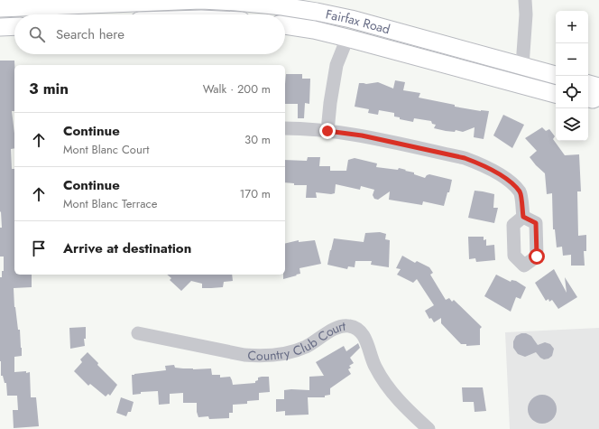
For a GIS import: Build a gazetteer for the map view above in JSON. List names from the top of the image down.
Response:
{
  "streets": {
    "main road": ["Fairfax Road"],
    "street": ["Country Club Court"]
  },
  "page": {
    "map_buttons": ["+", "−"],
    "search": "Search here",
    "heading": ["3 min", "Walk · 200 m"],
    "list": [
      ["Continue", "Mont Blanc Court", "30 m"],
      ["Continue", "Mont Blanc Terrace", "170 m"],
      "Arrive at destination"
    ]
  }
}
